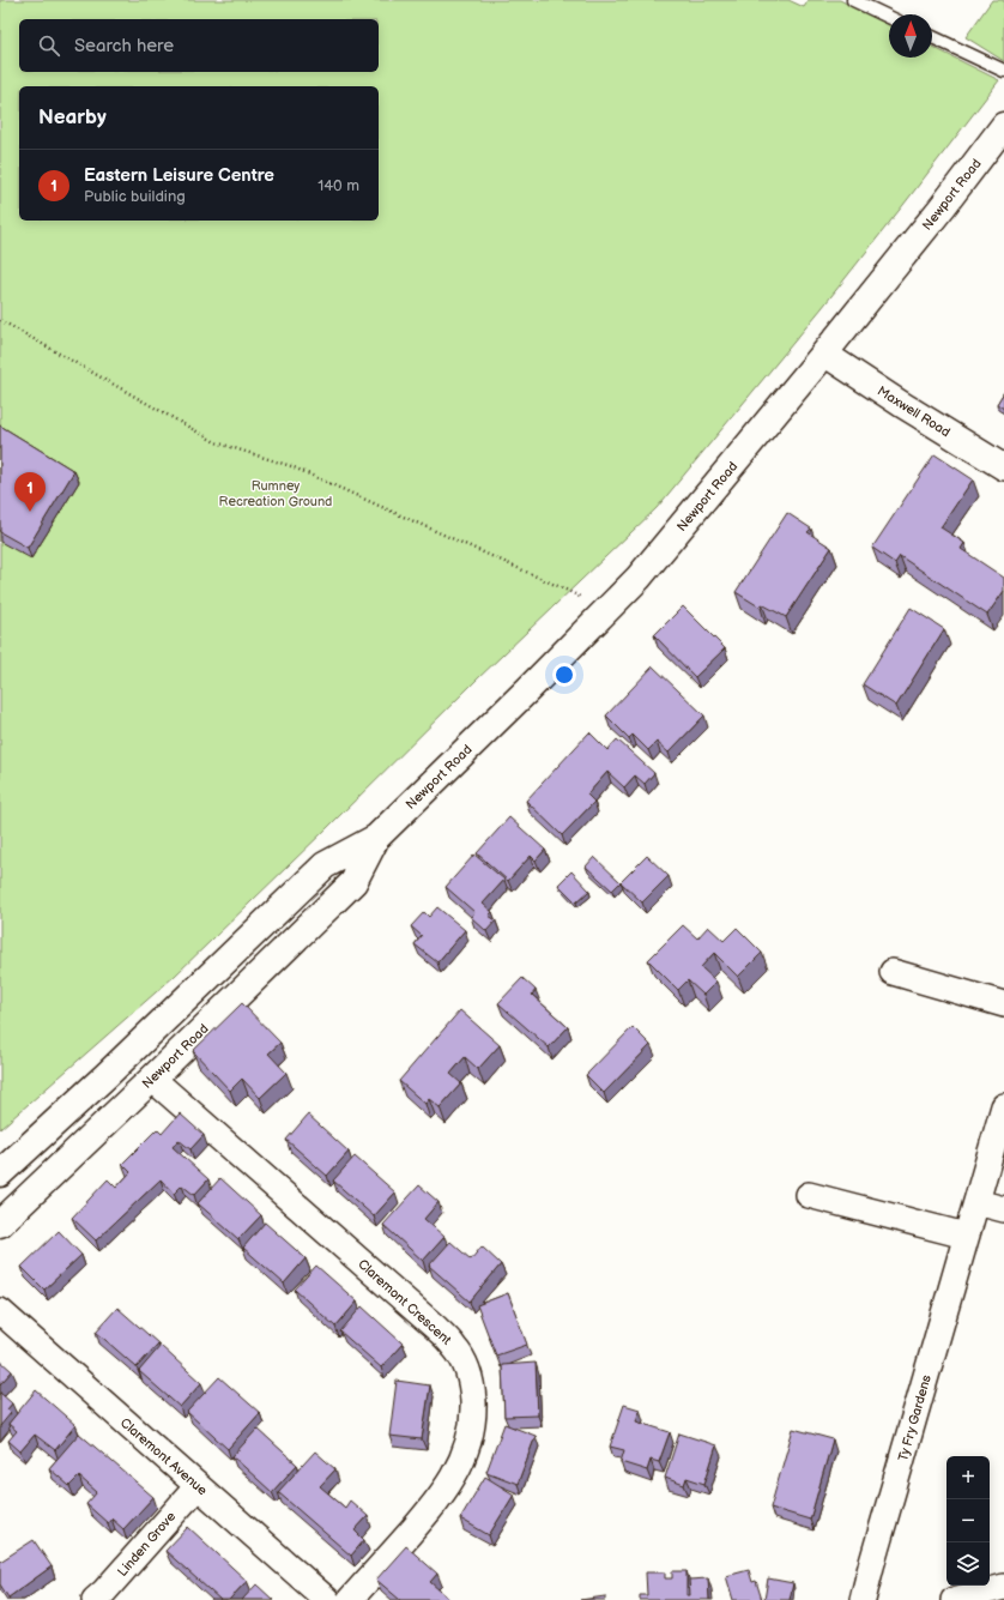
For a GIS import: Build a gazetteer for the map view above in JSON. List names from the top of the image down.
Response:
{
  "streets": {
    "main road": ["Newport Road"],
    "street": [
      "Maxwell Road",
      "Claremont Crescent",
      "Ty Fry Gardens",
      "Claremont Avenue",
      "Linden Grove"
    ]
  },
  "crossings": [
    ["Newport Road", "Maxwell Road"],
    ["Newport Road", "Claremont Crescent"],
    ["Claremont Avenue", "Linden Grove"]
  ],
  "parks": ["Rumney Recreation Ground"],
  "north": "top",
  "page": {
    "search": "Search here",
    "heading": "Nearby",
    "list": [
      {
        "mark": "1",
        "name": "Eastern Leisure Centre",
        "note": "Public building",
        "value": "140 m"
      }
    ],
    "pins": "1",
    "map_buttons": ["+", "−"]
  }
}
